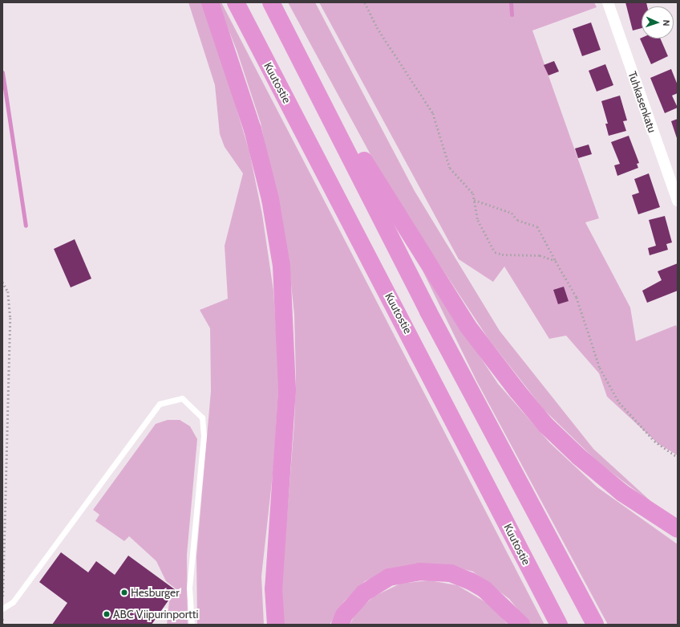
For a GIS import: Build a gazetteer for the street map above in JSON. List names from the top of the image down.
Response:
{
  "streets": {
    "highway": ["Kuutostie"],
    "street": ["Tuhkasenkatu"]
  },
  "places": ["Hesburger", "ABC Viipurinportti"],
  "north": "right"
}
